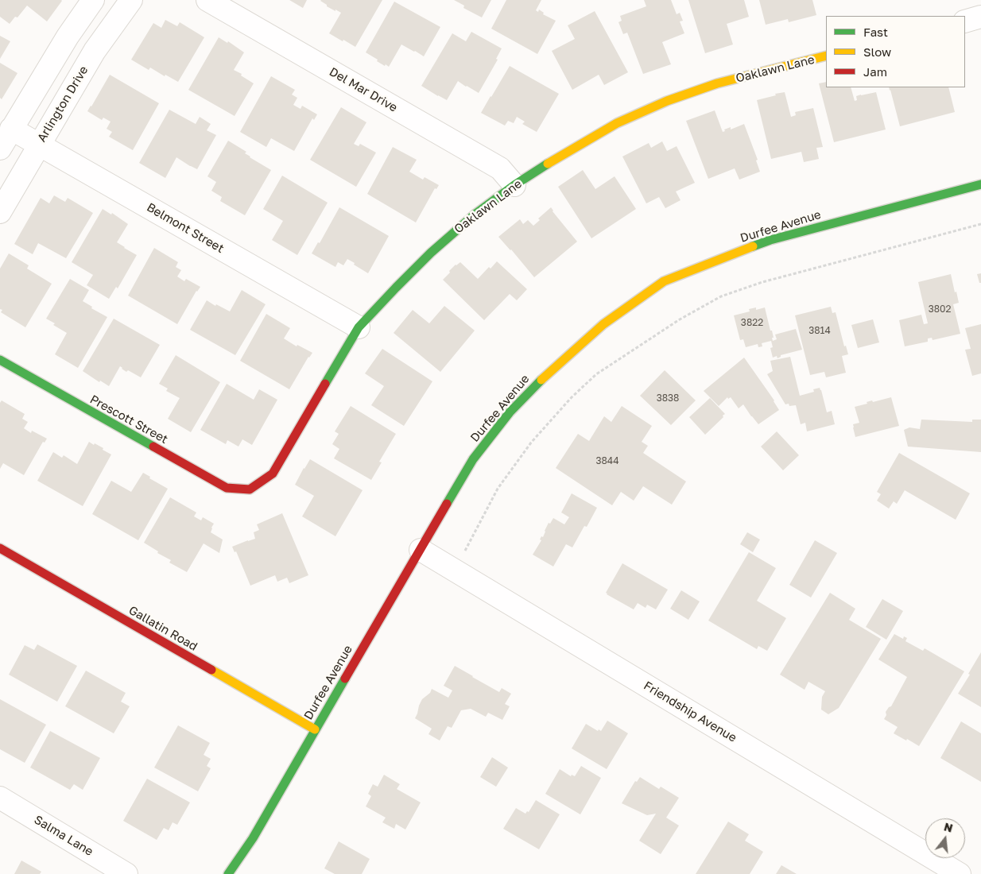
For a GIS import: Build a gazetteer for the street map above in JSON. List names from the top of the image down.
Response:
{
  "streets": {
    "street": [
      "Oaklawn Lane",
      "Del Mar Drive",
      "Arlington Drive",
      "Durfee Avenue",
      "Belmont Street",
      "Prescott Street",
      "Gallatin Road",
      "Friendship Avenue",
      "Salma Lane"
    ]
  },
  "crossings": [
    ["Oaklawn Lane", "Del Mar Drive"],
    ["Oaklawn Lane", "Belmont Street"],
    ["Oaklawn Lane", "Prescott Street"],
    ["Arlington Drive", "Belmont Street"],
    ["Durfee Avenue", "Gallatin Road"],
    ["Durfee Avenue", "Friendship Avenue"]
  ],
  "house_numbers": [
    "3802",
    "3822",
    "3814",
    "3838",
    "3844"
  ],
  "legend": ["Fast", "Slow", "Jam"],
  "north": "top"
}
